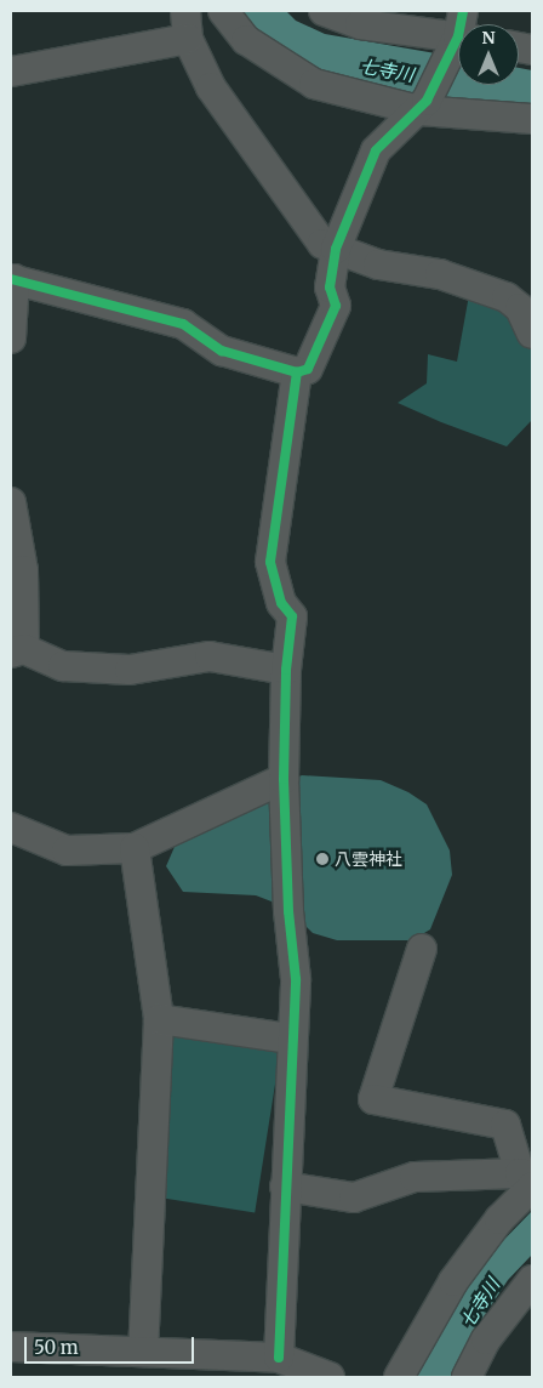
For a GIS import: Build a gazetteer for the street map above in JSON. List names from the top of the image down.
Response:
{
  "water": ["七寺川"],
  "places": ["八雲神社"],
  "scale_bar": "50 m",
  "north": "top"
}
